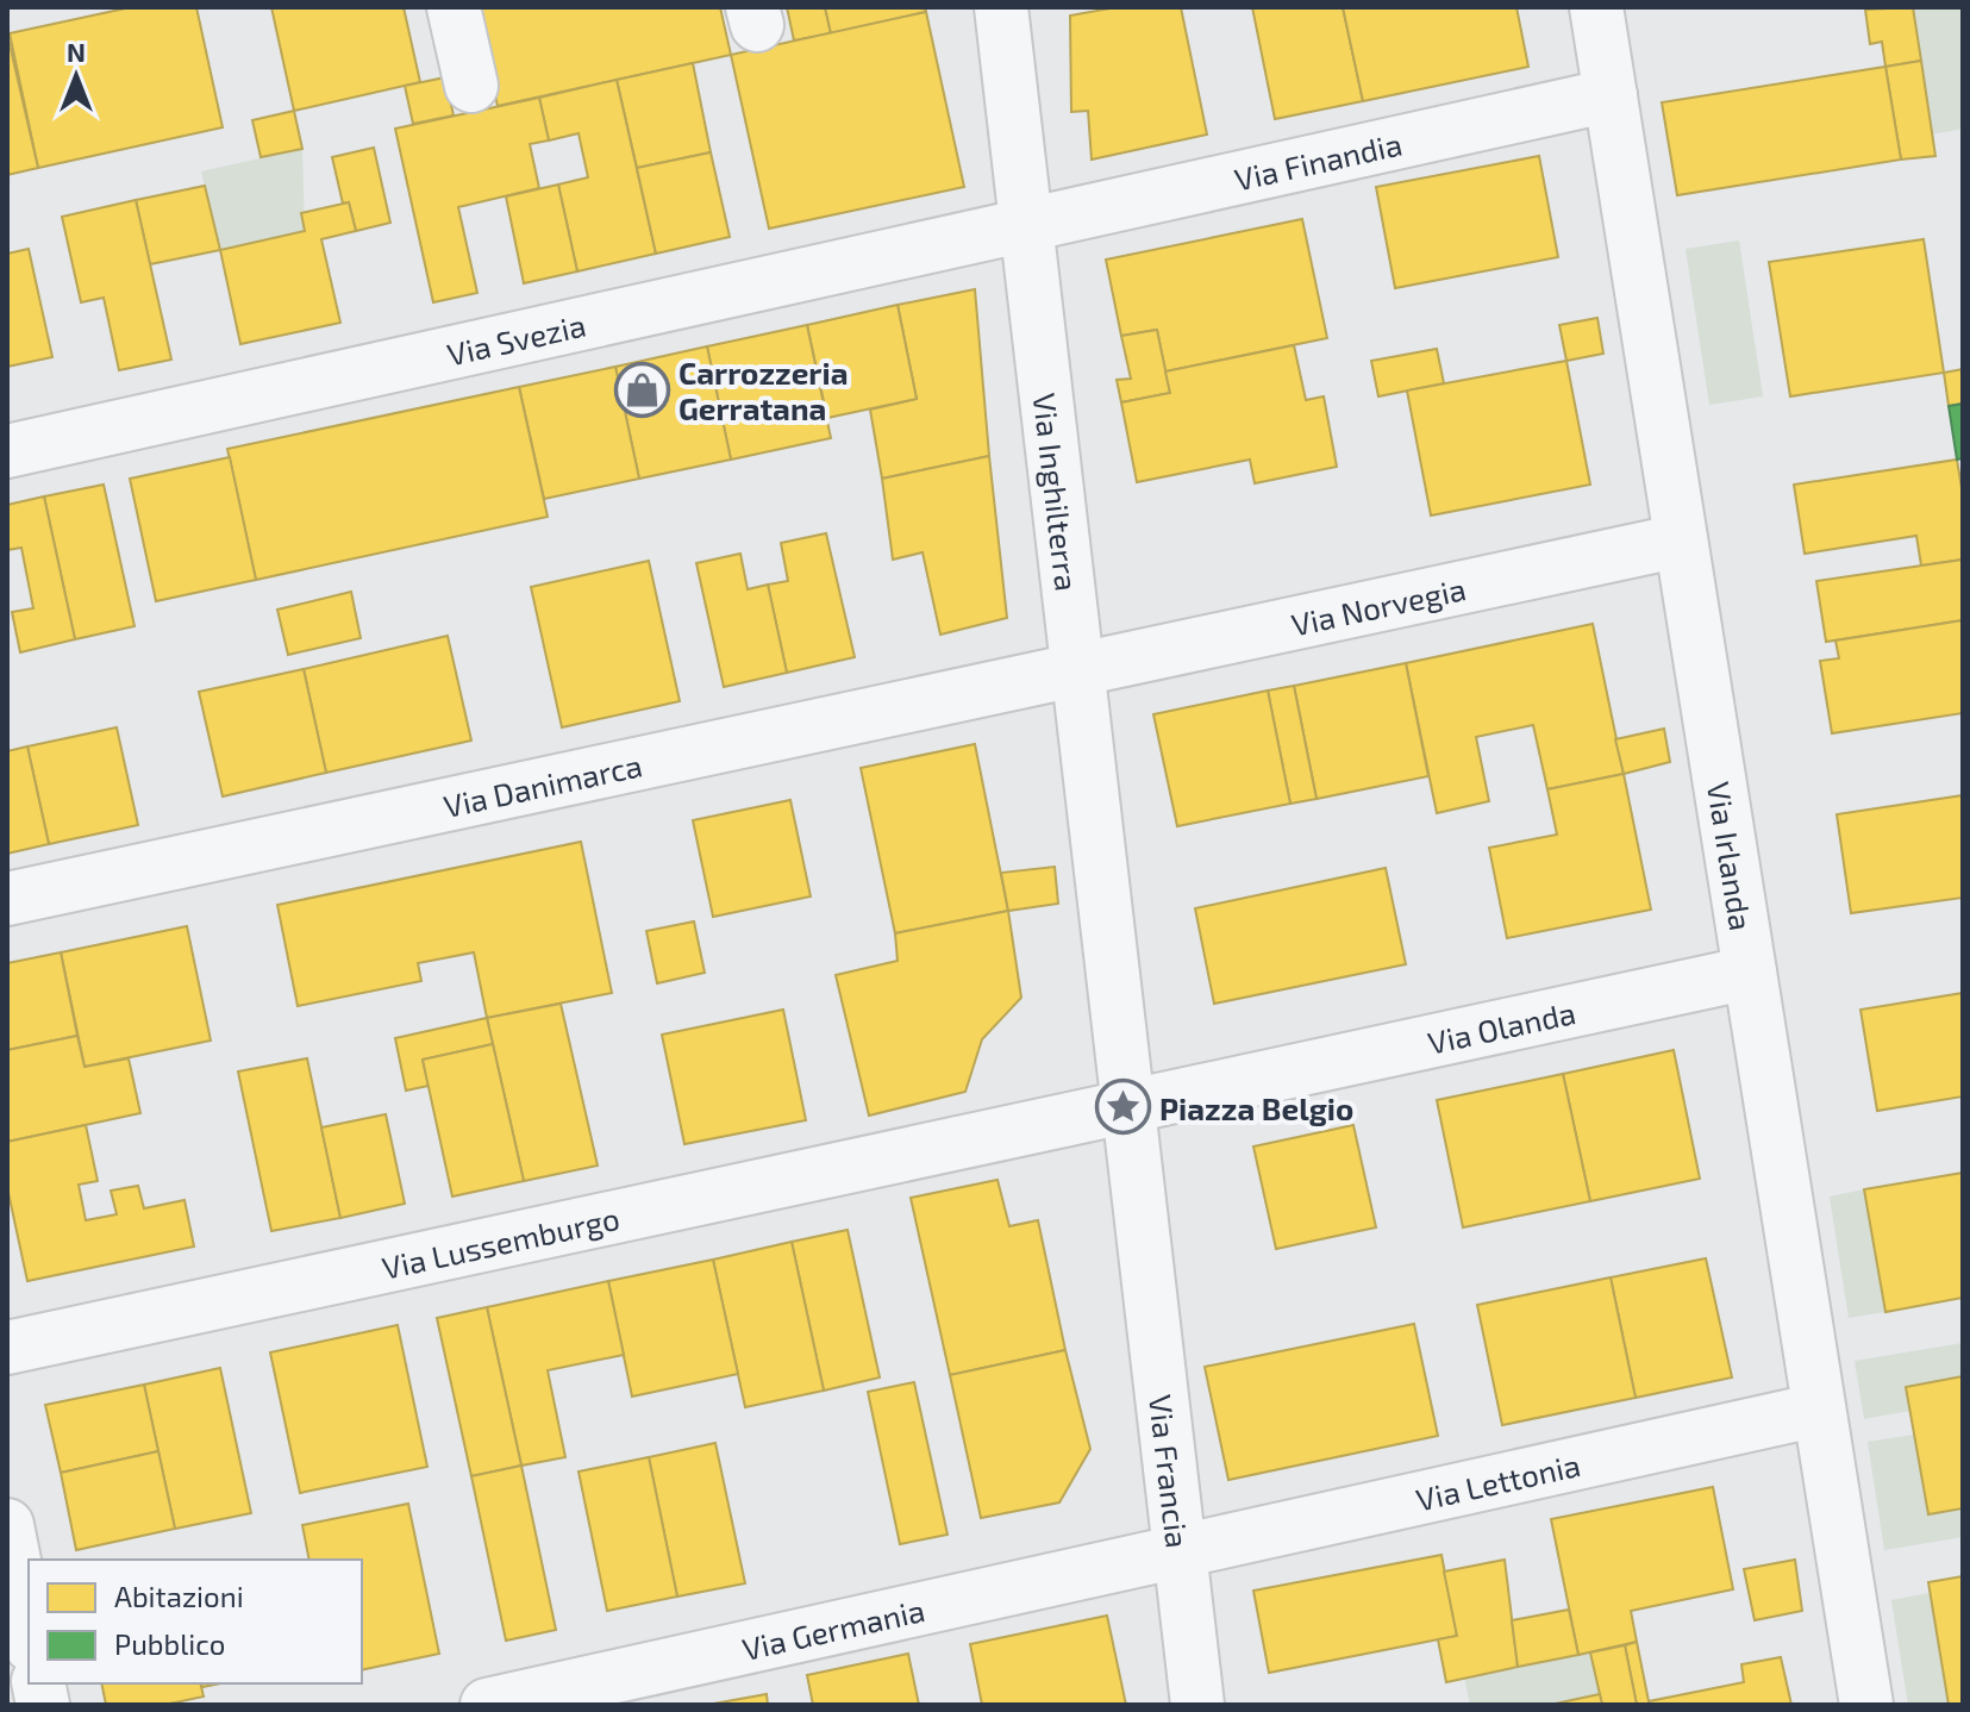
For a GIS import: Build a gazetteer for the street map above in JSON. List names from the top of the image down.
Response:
{
  "streets": {
    "street": [
      "Via Finandia",
      "Via Svezia",
      "Via Inghilterra",
      "Via Norvegia",
      "Via Danimarca",
      "Via Irlanda",
      "Via Olanda",
      "Via Lussemburgo",
      "Via Francia",
      "Via Lettonia",
      "Via Germania"
    ]
  },
  "crossings": [
    ["Via Finandia", "Via Svezia"],
    ["Via Finandia", "Via Inghilterra"],
    ["Via Finandia", "Via Irlanda"],
    ["Via Svezia", "Via Inghilterra"],
    ["Via Inghilterra", "Via Norvegia"],
    ["Via Inghilterra", "Via Danimarca"],
    ["Via Inghilterra", "Via Olanda"],
    ["Via Inghilterra", "Via Lussemburgo"],
    ["Via Inghilterra", "Via Francia"],
    ["Via Norvegia", "Via Danimarca"],
    ["Via Norvegia", "Via Irlanda"],
    ["Via Irlanda", "Via Olanda"],
    ["Via Irlanda", "Via Lettonia"],
    ["Via Olanda", "Via Lussemburgo"],
    ["Via Olanda", "Via Francia"],
    ["Via Lussemburgo", "Via Francia"],
    ["Via Francia", "Via Lettonia"],
    ["Via Francia", "Via Germania"],
    ["Via Lettonia", "Via Germania"]
  ],
  "places": {
    "shop": ["Carrozzeria Gerratana"],
    "place": ["Piazza Belgio"]
  },
  "legend": ["Abitazioni", "Pubblico"],
  "north": "top"
}
